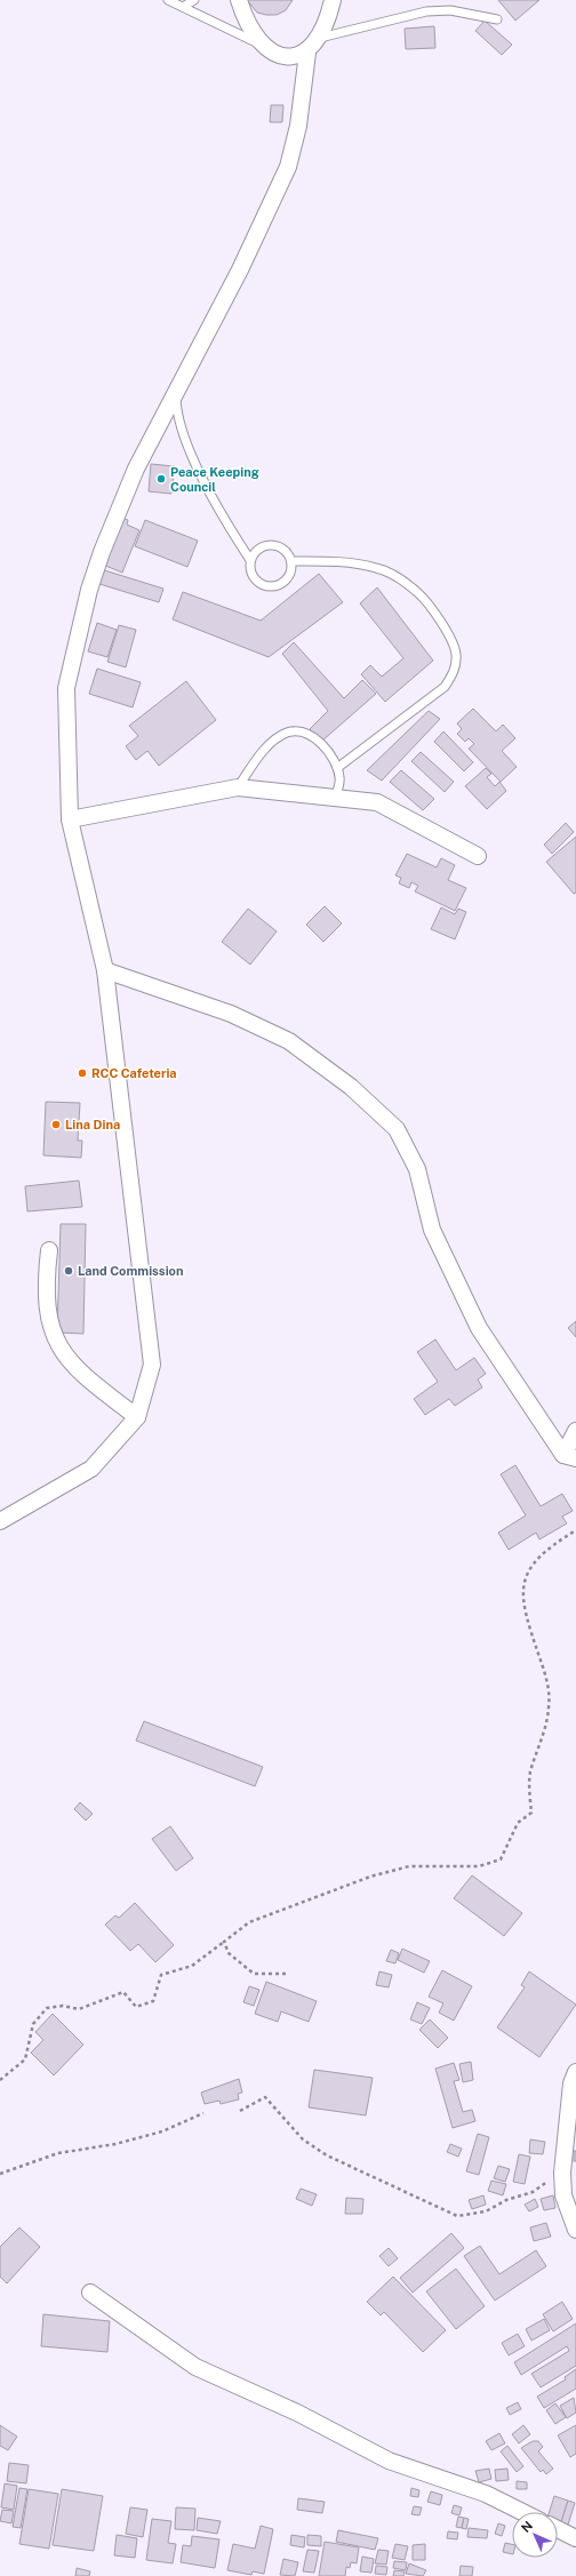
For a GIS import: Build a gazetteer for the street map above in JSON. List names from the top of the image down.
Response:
{
  "places": [
    "Peace Keeping Council",
    "RCC Cafeteria",
    "Lina Dina",
    "Land Commission"
  ],
  "north": "top left"
}
